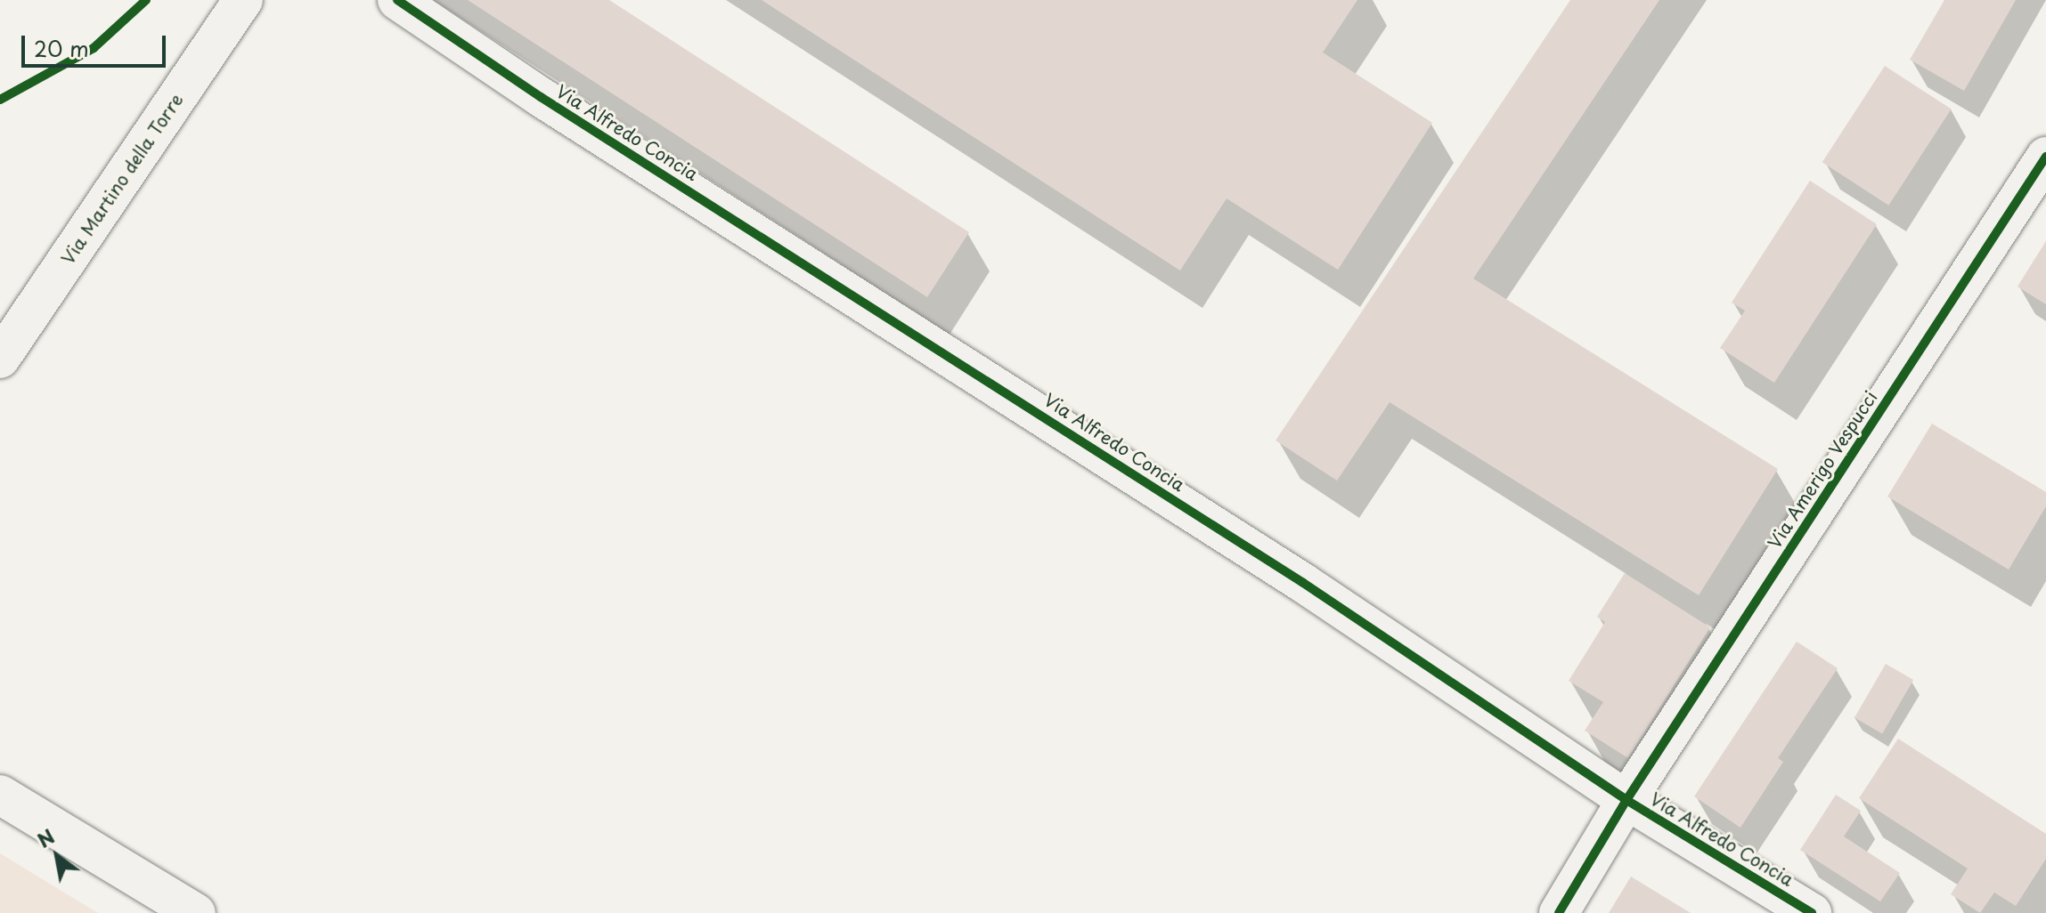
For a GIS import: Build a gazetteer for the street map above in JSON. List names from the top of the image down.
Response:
{
  "streets": {
    "street": ["Via Alfredo Concia", "Via Martino della Torre", "Via Amerigo Vespucci"]
  },
  "crossings": [
    ["Via Alfredo Concia", "Via Amerigo Vespucci"]
  ],
  "scale_bar": "20 m",
  "north": "top left"
}
